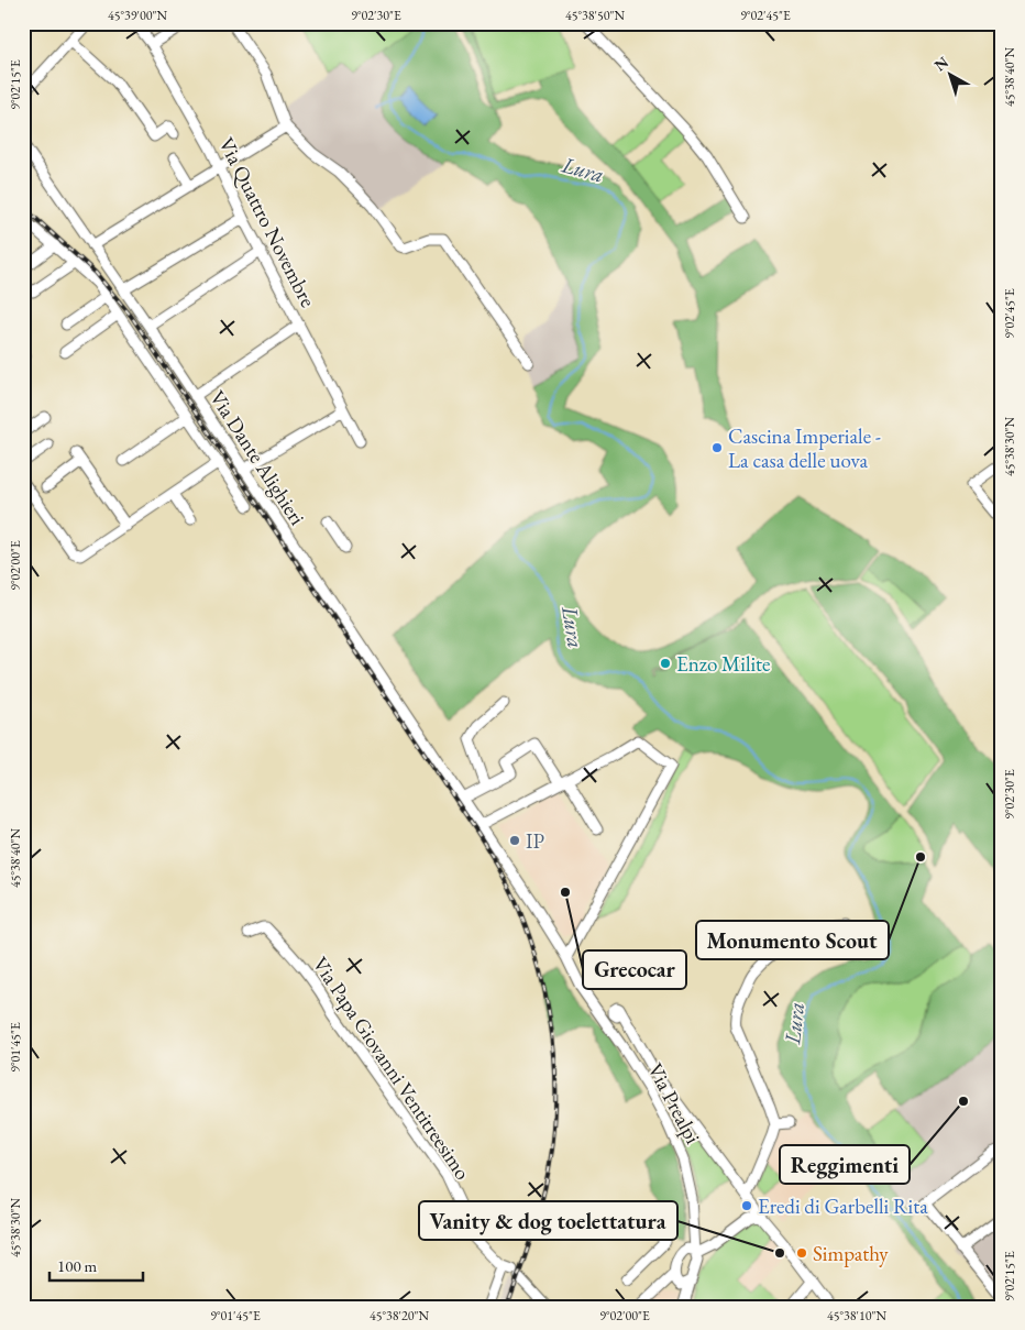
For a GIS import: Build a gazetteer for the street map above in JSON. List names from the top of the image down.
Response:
{
  "streets": {
    "street": [
      "Via Quattro Novembre",
      "Via Dante Alighieri",
      "Via Papa Giovanni Ventitreesimo",
      "Via Prealpi"
    ]
  },
  "crossings": [
    ["Via Dante Alighieri", "Via Prealpi"]
  ],
  "water": ["Lura"],
  "places": [
    "Cascina Imperiale - La casa delle uova",
    "Enzo Milite",
    "IP",
    "Monumento Scout",
    "Grecocar",
    "Reggimenti",
    "Eredi di Garbelli Rita",
    "Vanity & dog toelettatura",
    "Simpathy"
  ],
  "scale_bar": "100 m",
  "north": "top left",
  "coordinates": [
    "45°39'00\"N",
    "9°02'30\"E",
    "45°38'50\"N",
    "9°02'45\"E",
    "45°38'40\"N",
    "9°02'15\"E",
    "45°38'30\"N",
    "9°02'00\"E",
    "9°01'45\"E",
    "45°38'20\"N",
    "45°38'10\"N"
  ]
}
